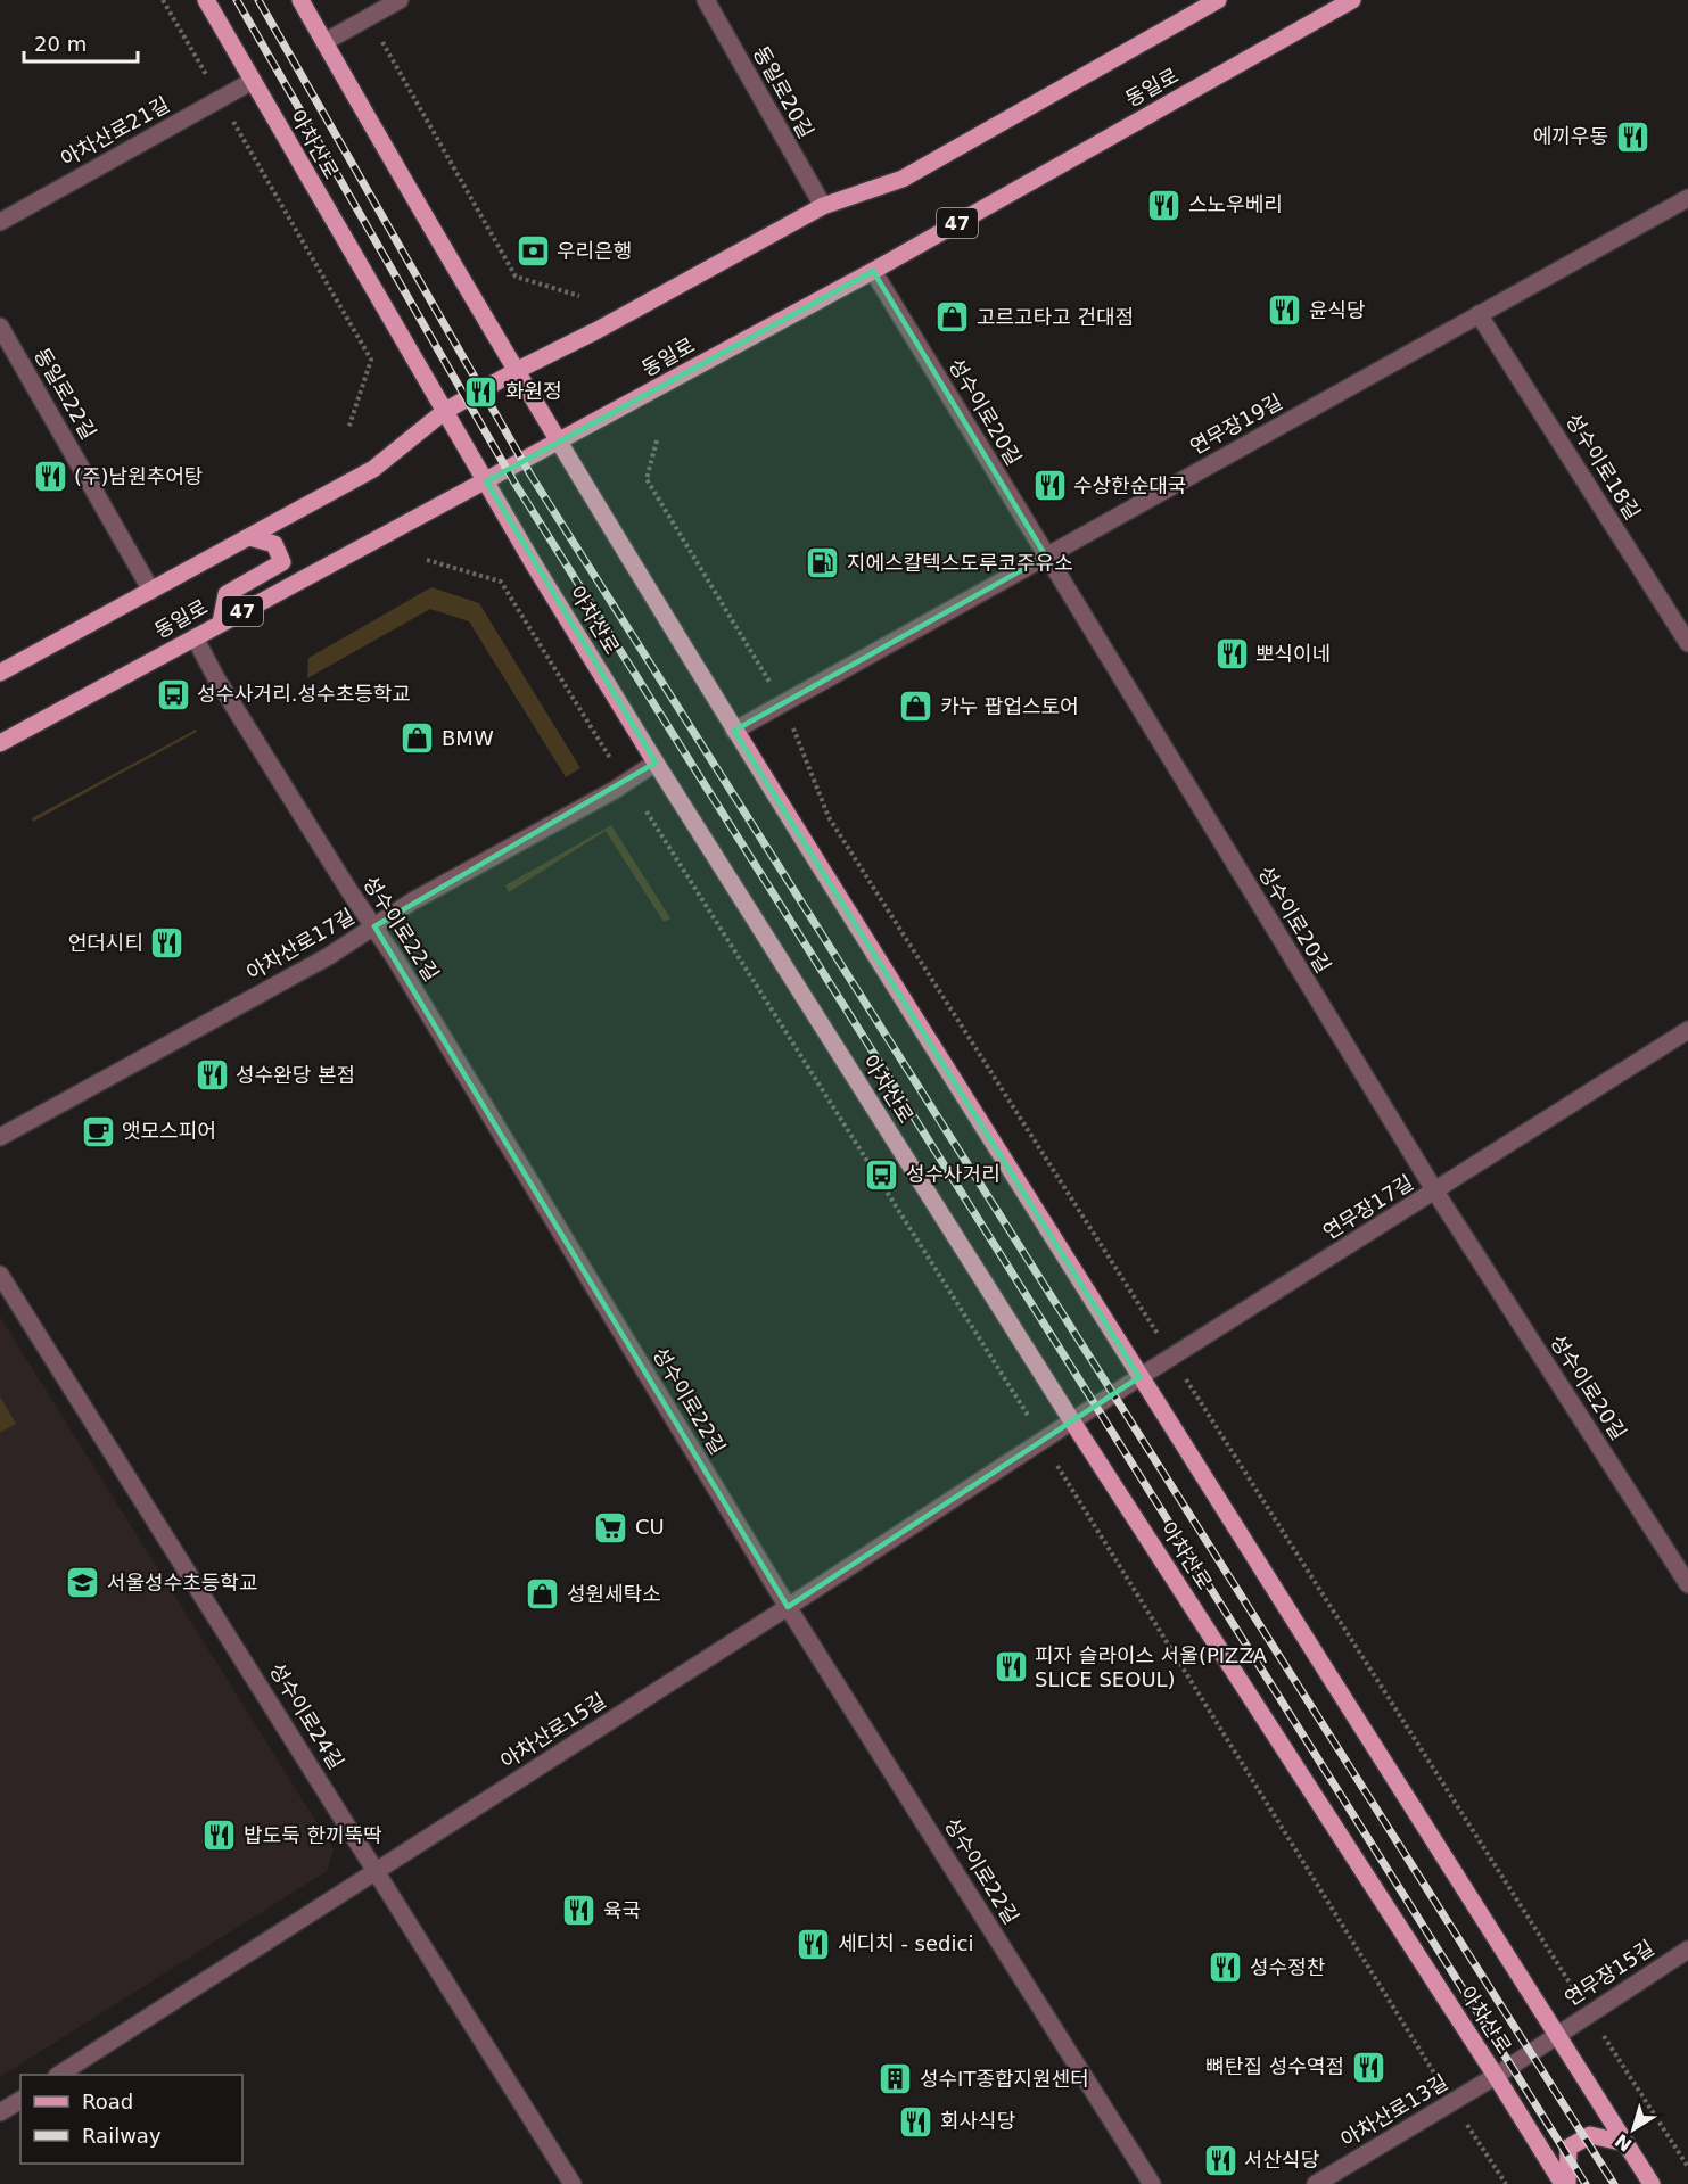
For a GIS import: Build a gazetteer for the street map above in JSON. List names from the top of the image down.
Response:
{
  "streets": {
    "main road": ["동일로", "아차산로", "47"],
    "street": [
      "동일로20길",
      "아차산로21길",
      "동일로22길",
      "성수이로20길",
      "연무장19길",
      "성수이로18길",
      "성수이로22길",
      "아차산로17길",
      "연무장17길",
      "성수이로24길",
      "아차산로15길",
      "연무장15길",
      "아차산로13길"
    ]
  },
  "crossings": [
    ["동일로", "동일로20길"],
    ["동일로", "아차산로"],
    ["동일로", "동일로22길"],
    ["동일로", "성수이로20길"],
    ["동일로", "성수이로22길"],
    ["아차산로21길", "아차산로"],
    ["아차산로", "아차산로17길"],
    ["아차산로", "연무장17길"],
    ["아차산로", "아차산로15길"],
    ["아차산로", "연무장15길"],
    ["아차산로", "아차산로13길"],
    ["성수이로20길", "연무장19길"],
    ["성수이로20길", "연무장17길"],
    ["연무장19길", "성수이로18길"],
    ["성수이로22길", "아차산로17길"],
    ["성수이로22길", "아차산로15길"],
    ["연무장17길", "아차산로15길"],
    ["성수이로24길", "아차산로15길"],
    ["연무장15길", "아차산로13길"]
  ],
  "places": {
    "restaurant": [
      "에끼우동",
      "스노우베리",
      "윤식당",
      "화원정",
      "(주)남원추어탕",
      "수상한순대국",
      "뽀식이네",
      "언더시티",
      "성수완당 본점",
      "피자 슬라이스 서울(PIZZA SLICE SEOUL)",
      "밥도둑 한끼뚝딱",
      "육국",
      "세디치 - sedici",
      "성수정찬",
      "뼈탄집 성수역점",
      "회사식당",
      "서산식당"
    ],
    "bank": ["우리은행"],
    "shop": [
      "고르고타고 건대점",
      "카누 팝업스토어",
      "BMW",
      "성원세탁소"
    ],
    "fuel station": ["지에스칼텍스도루코주유소"],
    "bus stop": ["성수사거리.성수초등학교", "성수사거리"],
    "cafe": ["앳모스피어"],
    "supermarket": ["CU"],
    "school or university": ["서울성수초등학교"],
    "building": ["성수IT종합지원센터"]
  },
  "legend": ["Road", "Railway"],
  "scale_bar": "20 m",
  "north": "bottom left"
}
